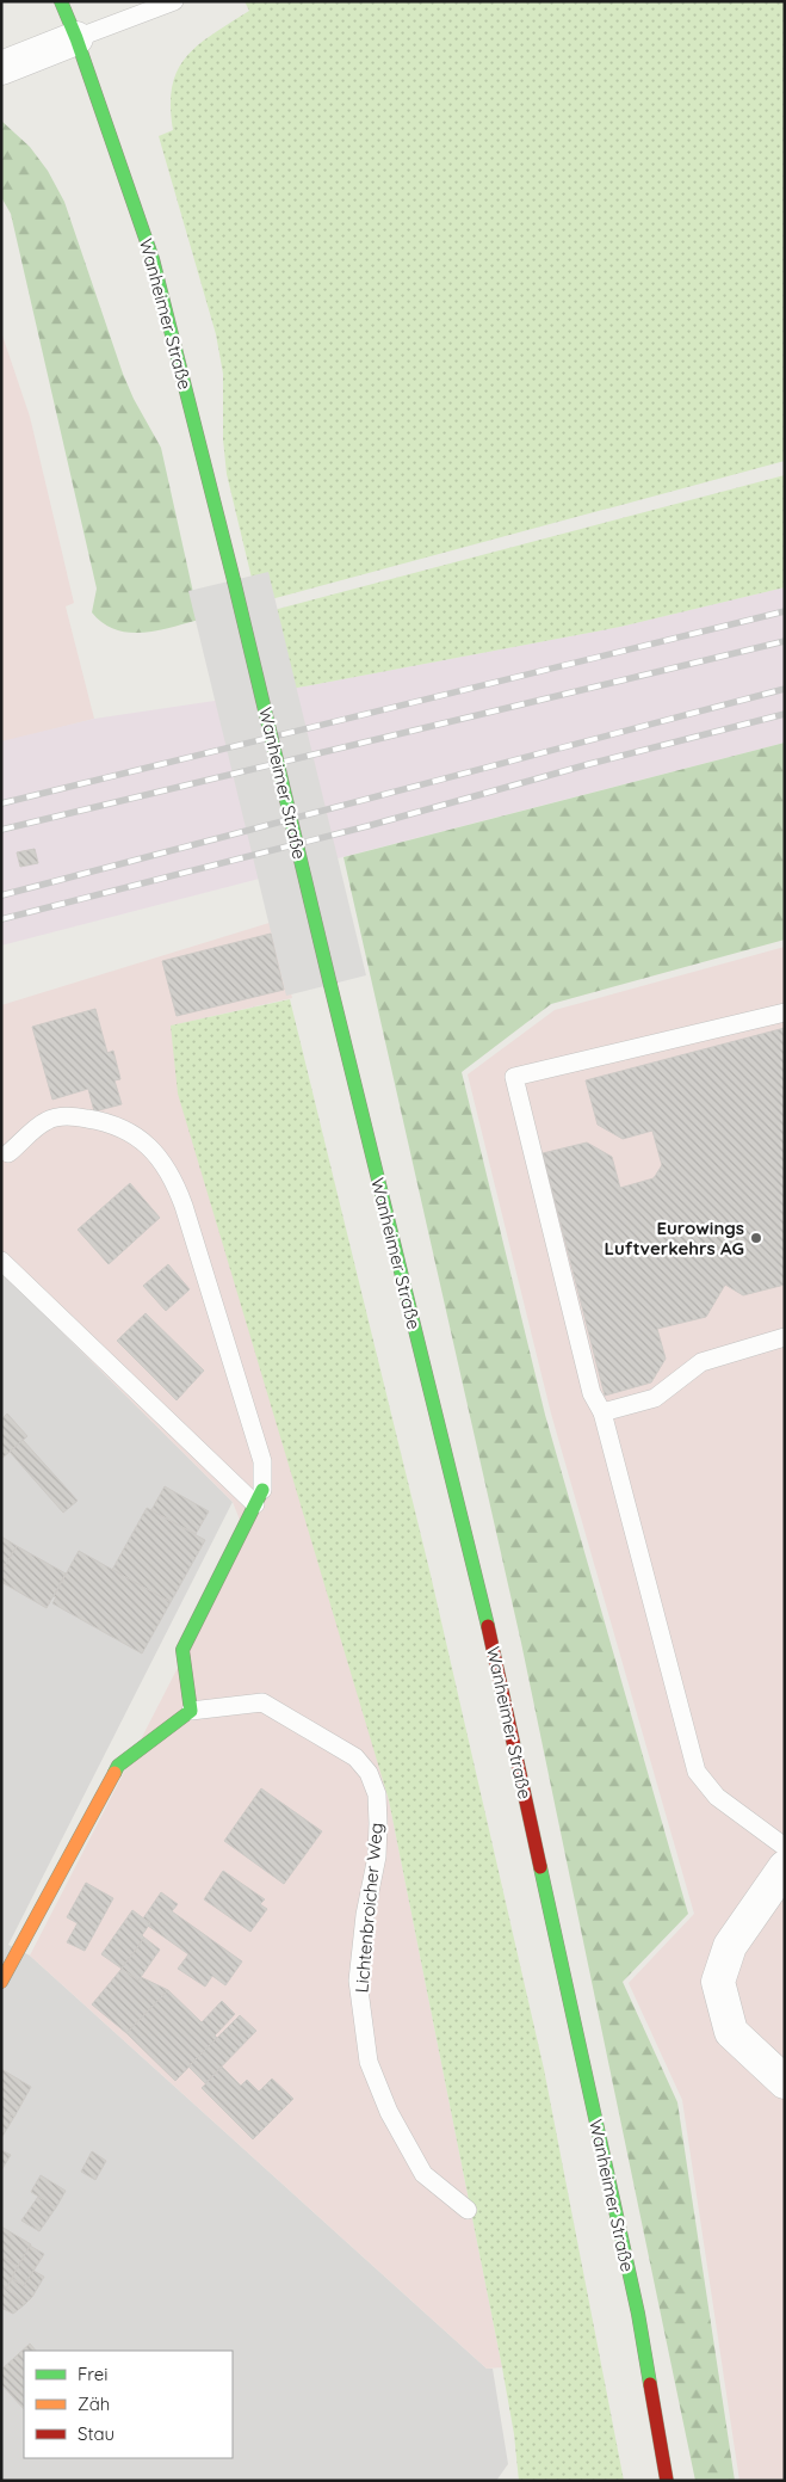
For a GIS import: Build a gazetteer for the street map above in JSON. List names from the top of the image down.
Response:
{
  "streets": {
    "street": ["Wanheimer Straße"],
    "lane": ["Lichtenbroicher Weg"]
  },
  "places": ["Eurowings Luftverkehrs AG"],
  "legend": ["Frei", "Zäh", "Stau"]
}
